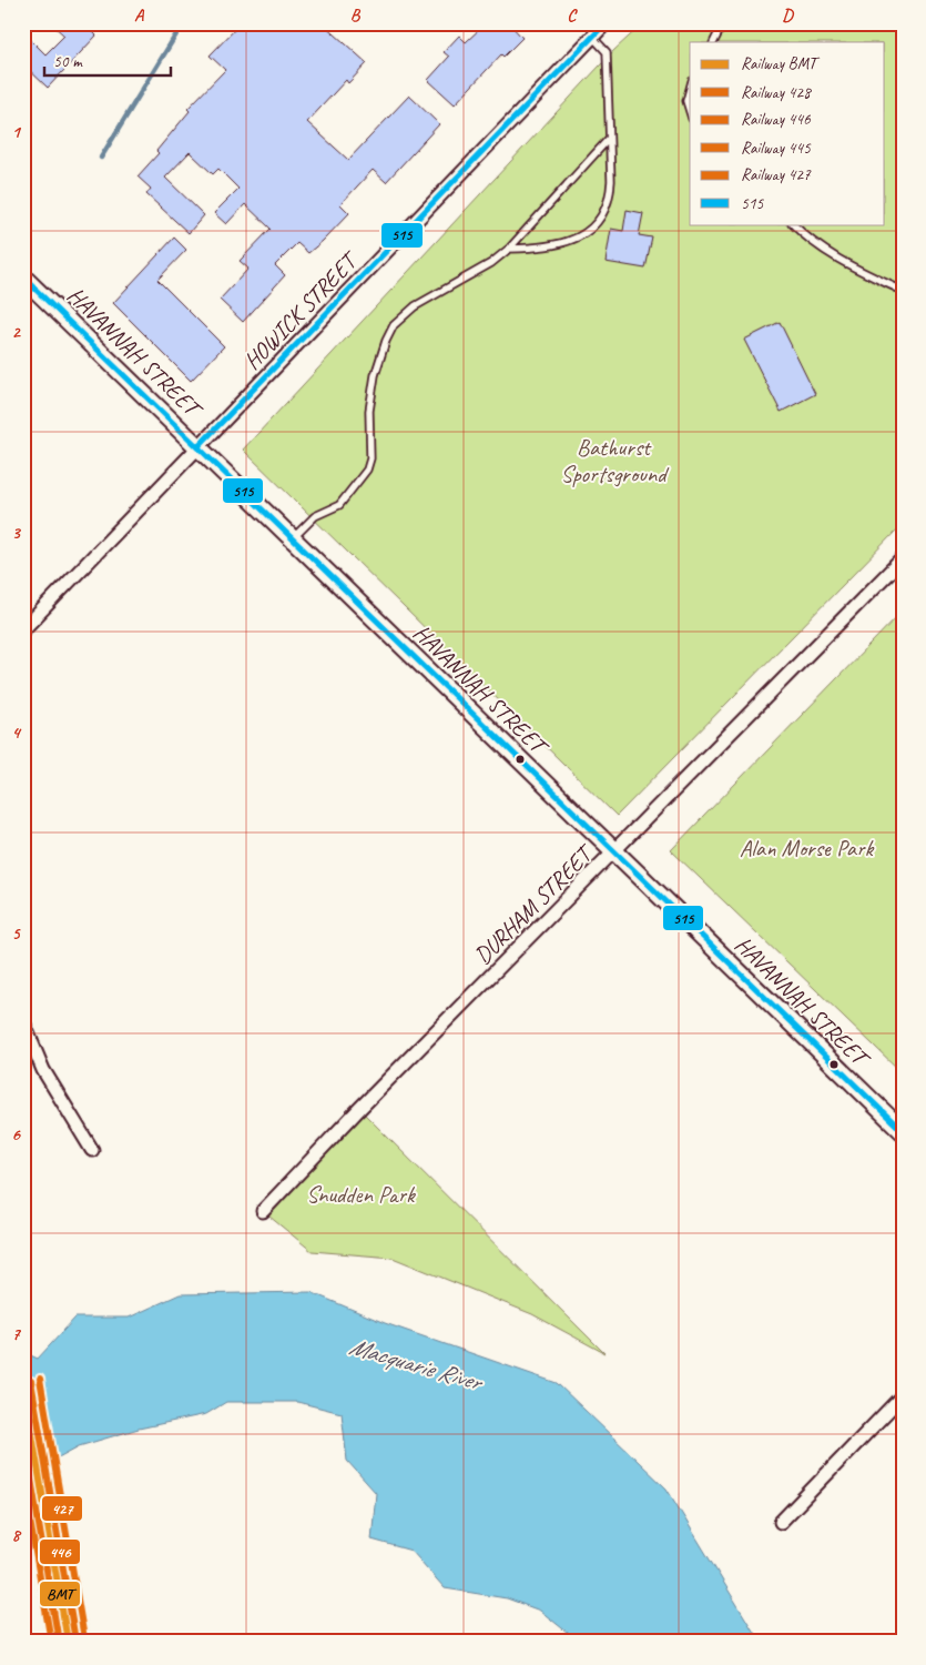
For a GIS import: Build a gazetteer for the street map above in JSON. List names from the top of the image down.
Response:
{
  "streets": {
    "street": ["HOWICK STREET", "HAVANNAH STREET", "DURHAM STREET"]
  },
  "crossings": [
    ["HOWICK STREET", "HAVANNAH STREET"],
    ["HAVANNAH STREET", "DURHAM STREET"]
  ],
  "water": ["Macquarie River"],
  "parks": ["Bathurst Sportsground", "Alan Morse Park", "Snudden Park"],
  "lines": [
    "transit line 515",
    "rail line 427",
    "rail line 446",
    "rail line BMT",
    "rail line 428",
    "rail line 445"
  ],
  "legend": [
    "Railway BMT",
    "Railway 428",
    "Railway 446",
    "Railway 445",
    "Railway 427",
    "515"
  ],
  "scale_bar": "50 m",
  "grid": {
    "columns": [
      "A",
      "B",
      "C",
      "D"
    ],
    "rows": [
      "1",
      "2",
      "3",
      "4",
      "5",
      "6",
      "7",
      "8"
    ]
  }
}
